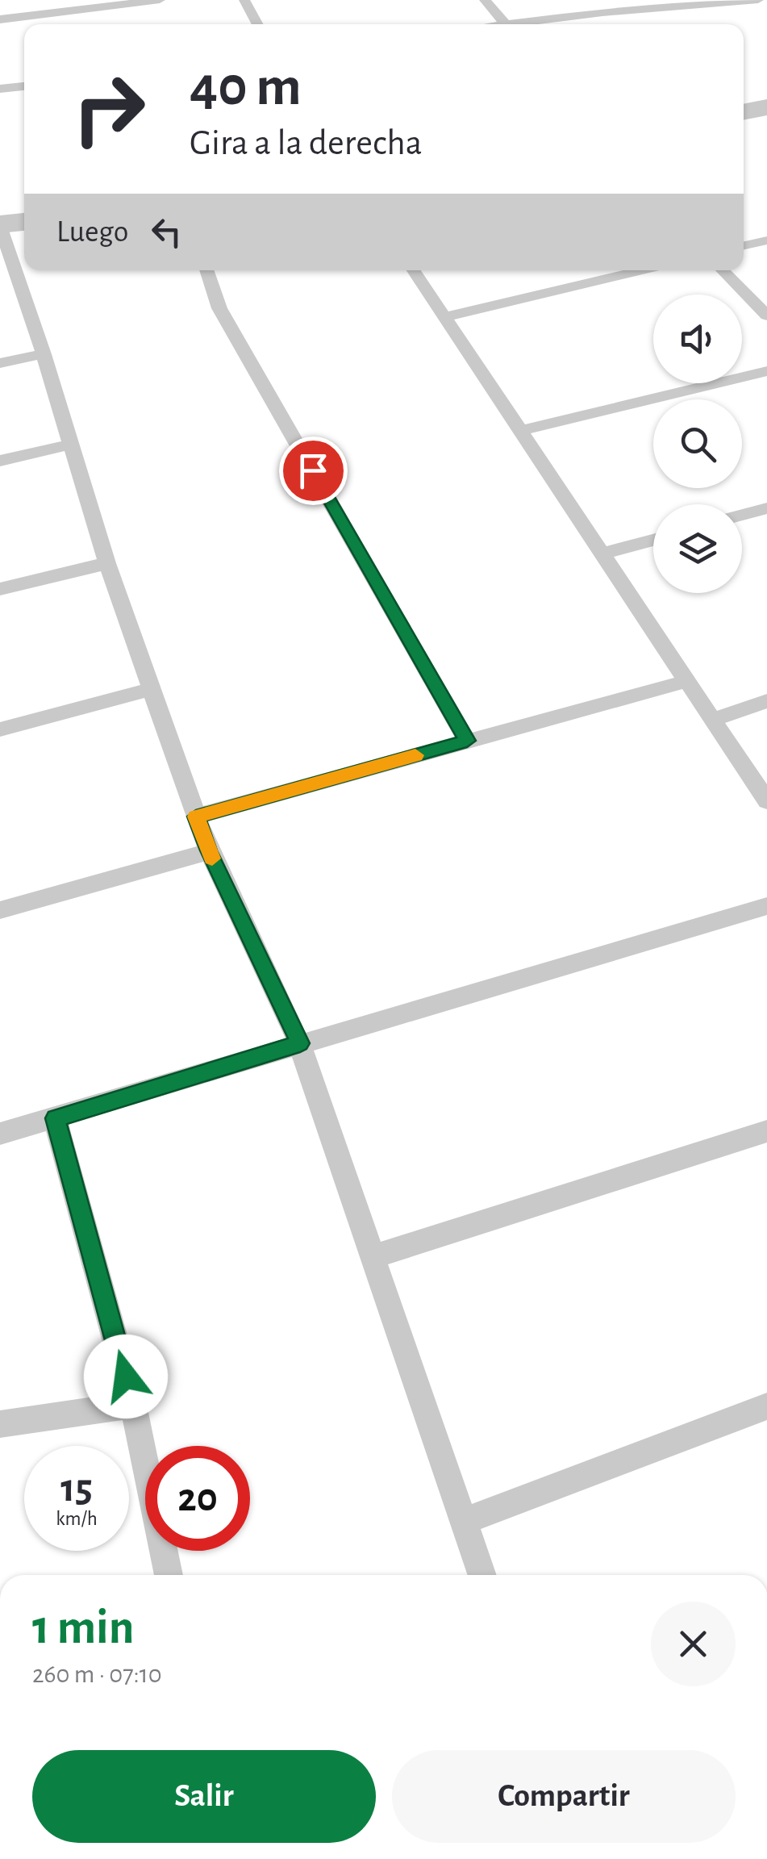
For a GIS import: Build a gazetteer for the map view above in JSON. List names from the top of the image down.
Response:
{
  "page": {
    "turn": ["40 m", "Gira a la derecha"],
    "then": "Luego",
    "speed": "15 km/h",
    "limit": "20",
    "heading": ["1 min", "260 m · 07:10"],
    "buttons": ["Salir", "Compartir"]
  }
}
